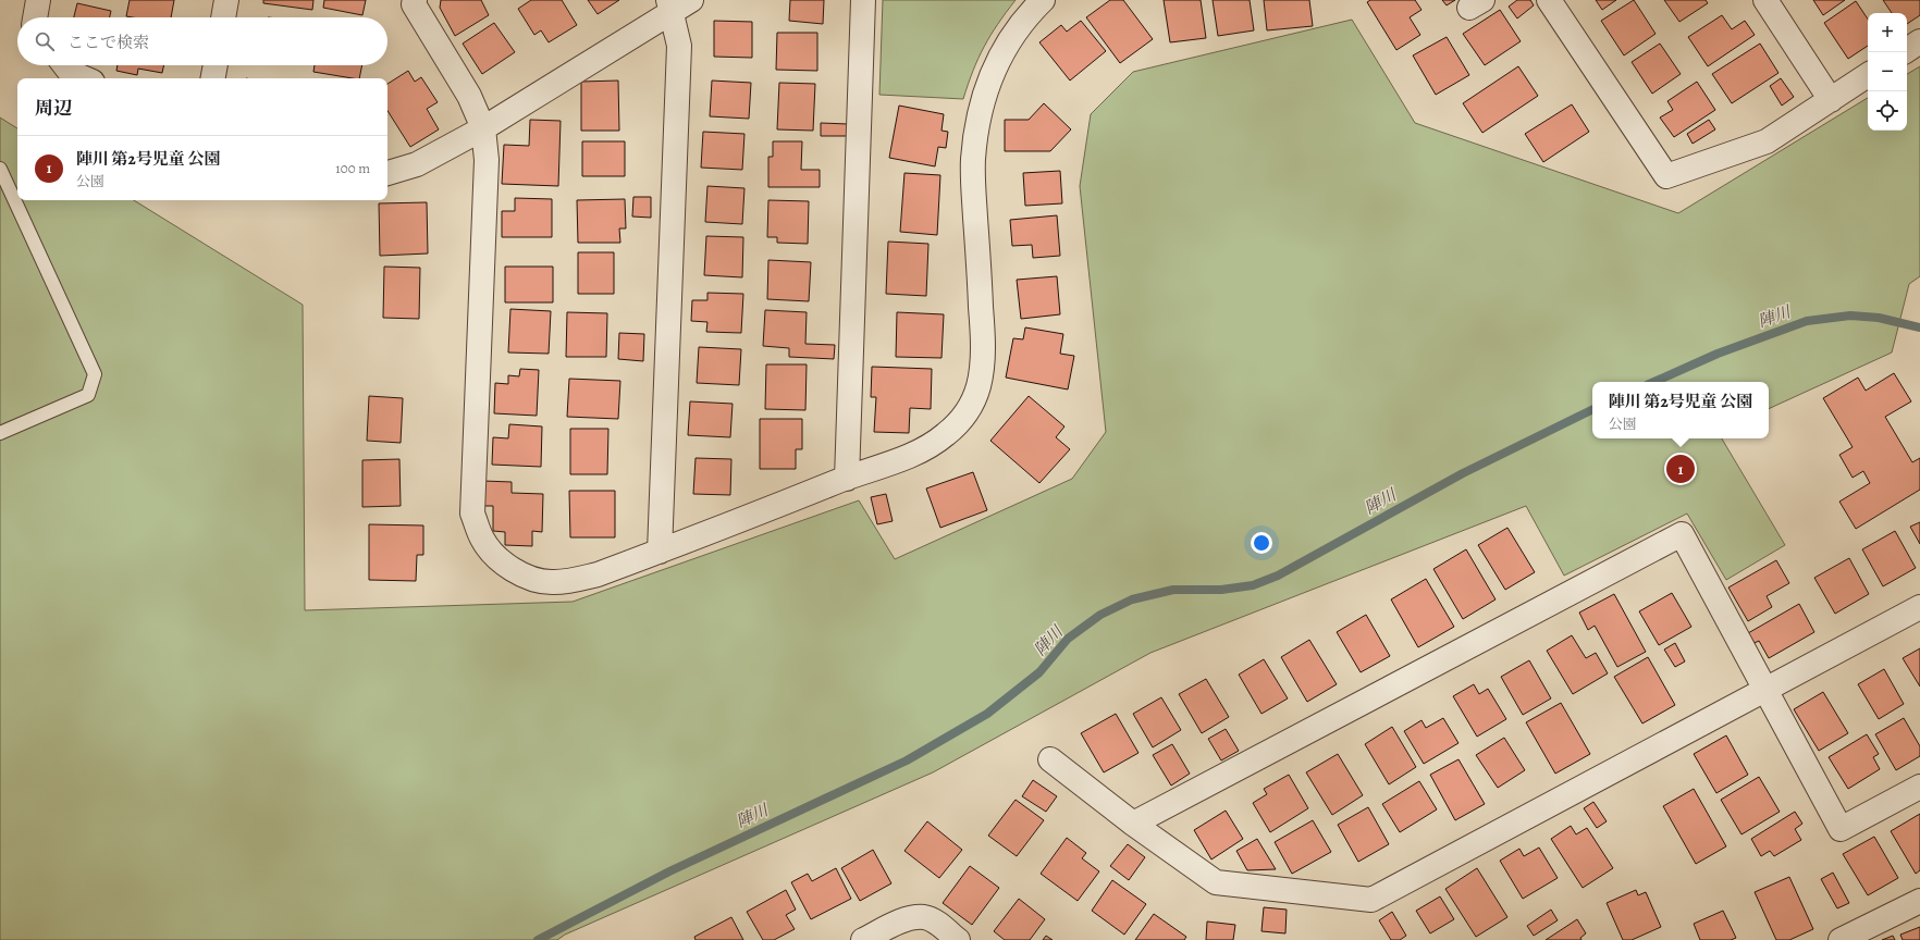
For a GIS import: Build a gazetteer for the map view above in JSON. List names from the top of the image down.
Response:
{
  "water": ["陣川"],
  "page": {
    "map_buttons": ["+", "−"],
    "search": "ここで検索",
    "heading": "周辺",
    "list": [
      {
        "mark": "1",
        "name": "陣川 第2号児童 公園",
        "note": "公園",
        "value": "100 m"
      }
    ],
    "popup": ["陣川 第2号児童 公園", "公園"],
    "pins": "1"
  }
}
